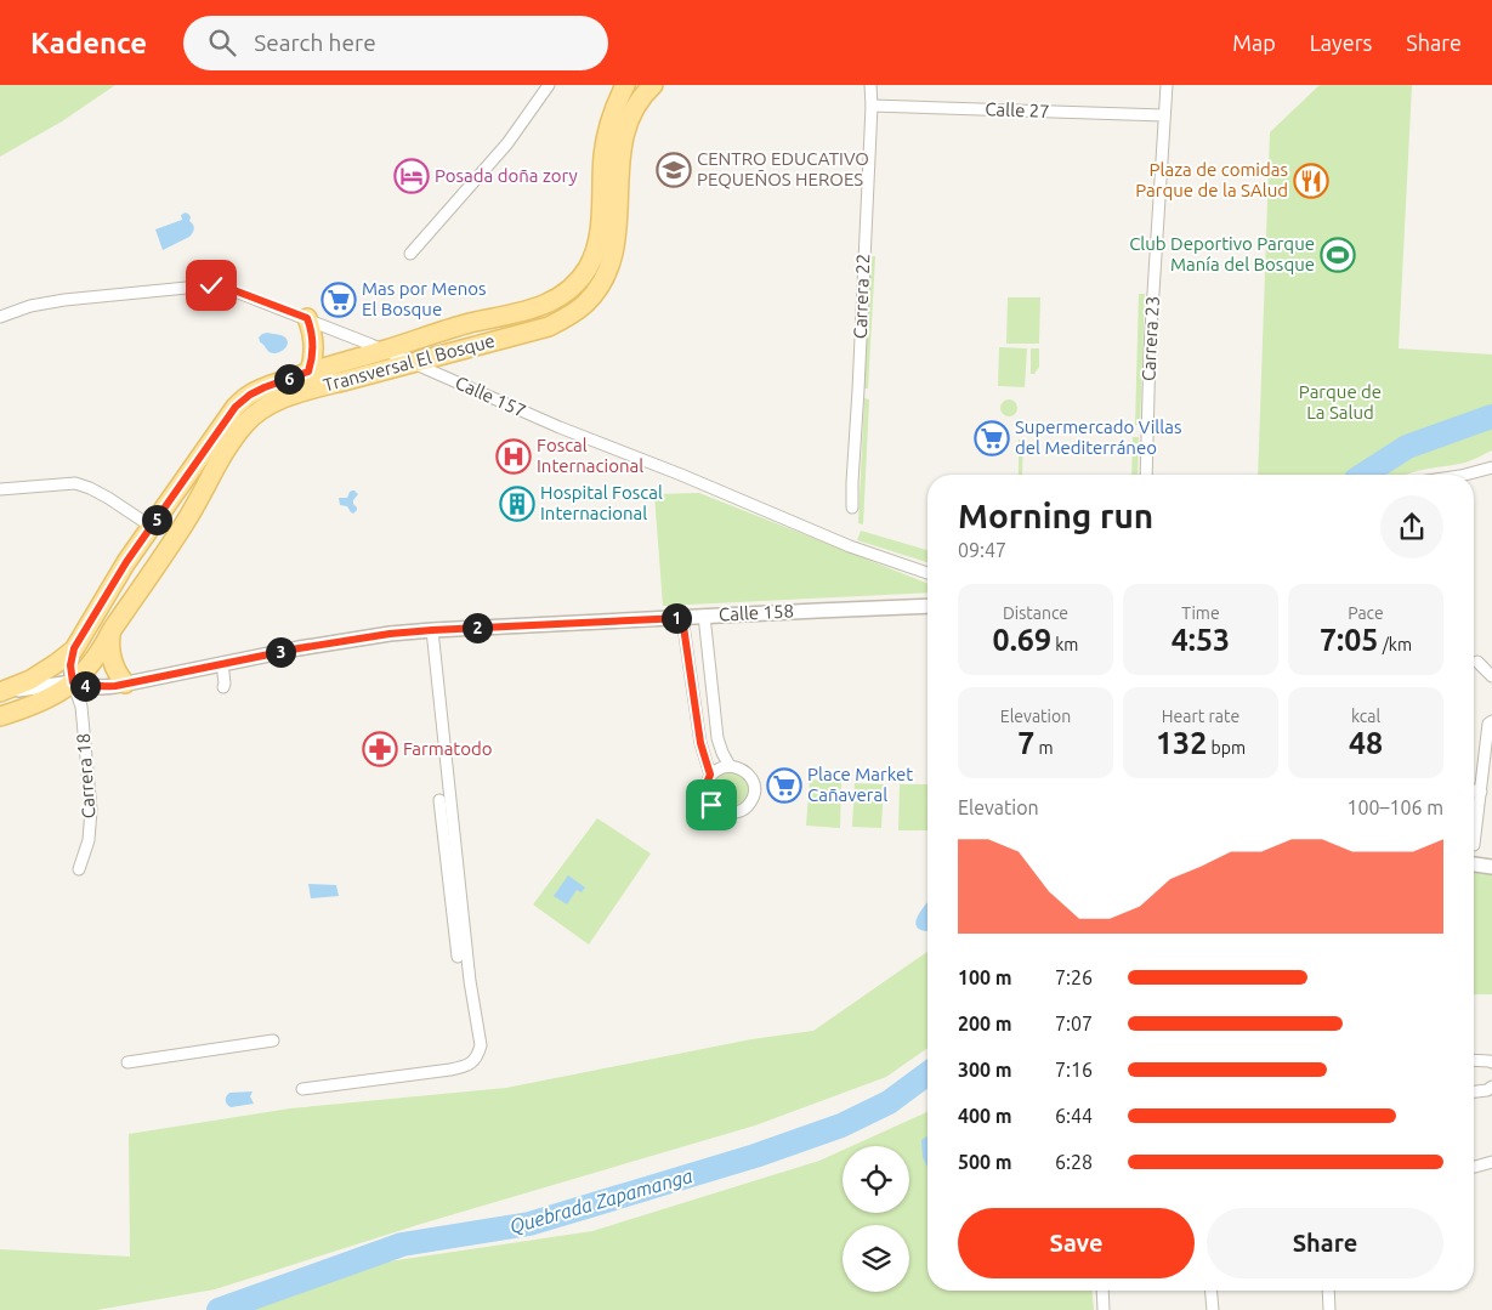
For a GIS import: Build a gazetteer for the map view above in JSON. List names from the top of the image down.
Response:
{
  "streets": {
    "main road": ["Transversal El Bosque"],
    "street": [
      "Calle 27",
      "Carrera 22",
      "Carrera 23",
      "Calle 157",
      "Calle 158",
      "Carrera 18"
    ]
  },
  "crossings": [
    ["Calle 27", "Carrera 22"],
    ["Calle 27", "Carrera 23"],
    ["Transversal El Bosque", "Calle 157"],
    ["Transversal El Bosque", "Calle 158"],
    ["Transversal El Bosque", "Carrera 18"],
    ["Calle 158", "Carrera 18"]
  ],
  "water": ["Quebrada Zapamanga"],
  "parks": ["Parque de La Salud"],
  "places": {
    "school or university": ["CENTRO EDUCATIVO PEQUEÑOS HEROES"],
    "hotel": ["Posada doña zory"],
    "restaurant": ["Plaza de comidas Parque de la SAlud"],
    "sports": ["Club Deportivo Parque Manía del Bosque"],
    "supermarket": ["Mas por Menos El Bosque", "Supermercado Villas del Mediterráneo", "Place Market Cañaveral"],
    "hospital": ["Foscal Internacional"],
    "building": ["Hospital Foscal Internacional"],
    "pharmacy": ["Farmatodo"]
  },
  "page": {
    "header": "Kadence",
    "search": "Search here",
    "nav": ["Map", "Layers", "Share"],
    "pins": [
      "6",
      "5",
      "1",
      "2",
      "3",
      "4"
    ],
    "heading": ["Morning run", "09:47"],
    "stats": [
      ["Distance", "0.69 km"],
      ["Time", "4:53"],
      ["Pace", "7:05 /km"],
      ["Elevation", "7 m"],
      ["Heart rate", "132 bpm"],
      ["kcal", "48"]
    ],
    "chart": ["Elevation", "100–106 m"],
    "list": [
      {
        "name": "100 m",
        "note": "7:26"
      },
      {
        "name": "200 m",
        "note": "7:07"
      },
      {
        "name": "300 m",
        "note": "7:16"
      },
      {
        "name": "400 m",
        "note": "6:44"
      },
      {
        "name": "500 m",
        "note": "6:28"
      }
    ],
    "buttons": ["Save", "Share"]
  }
}
